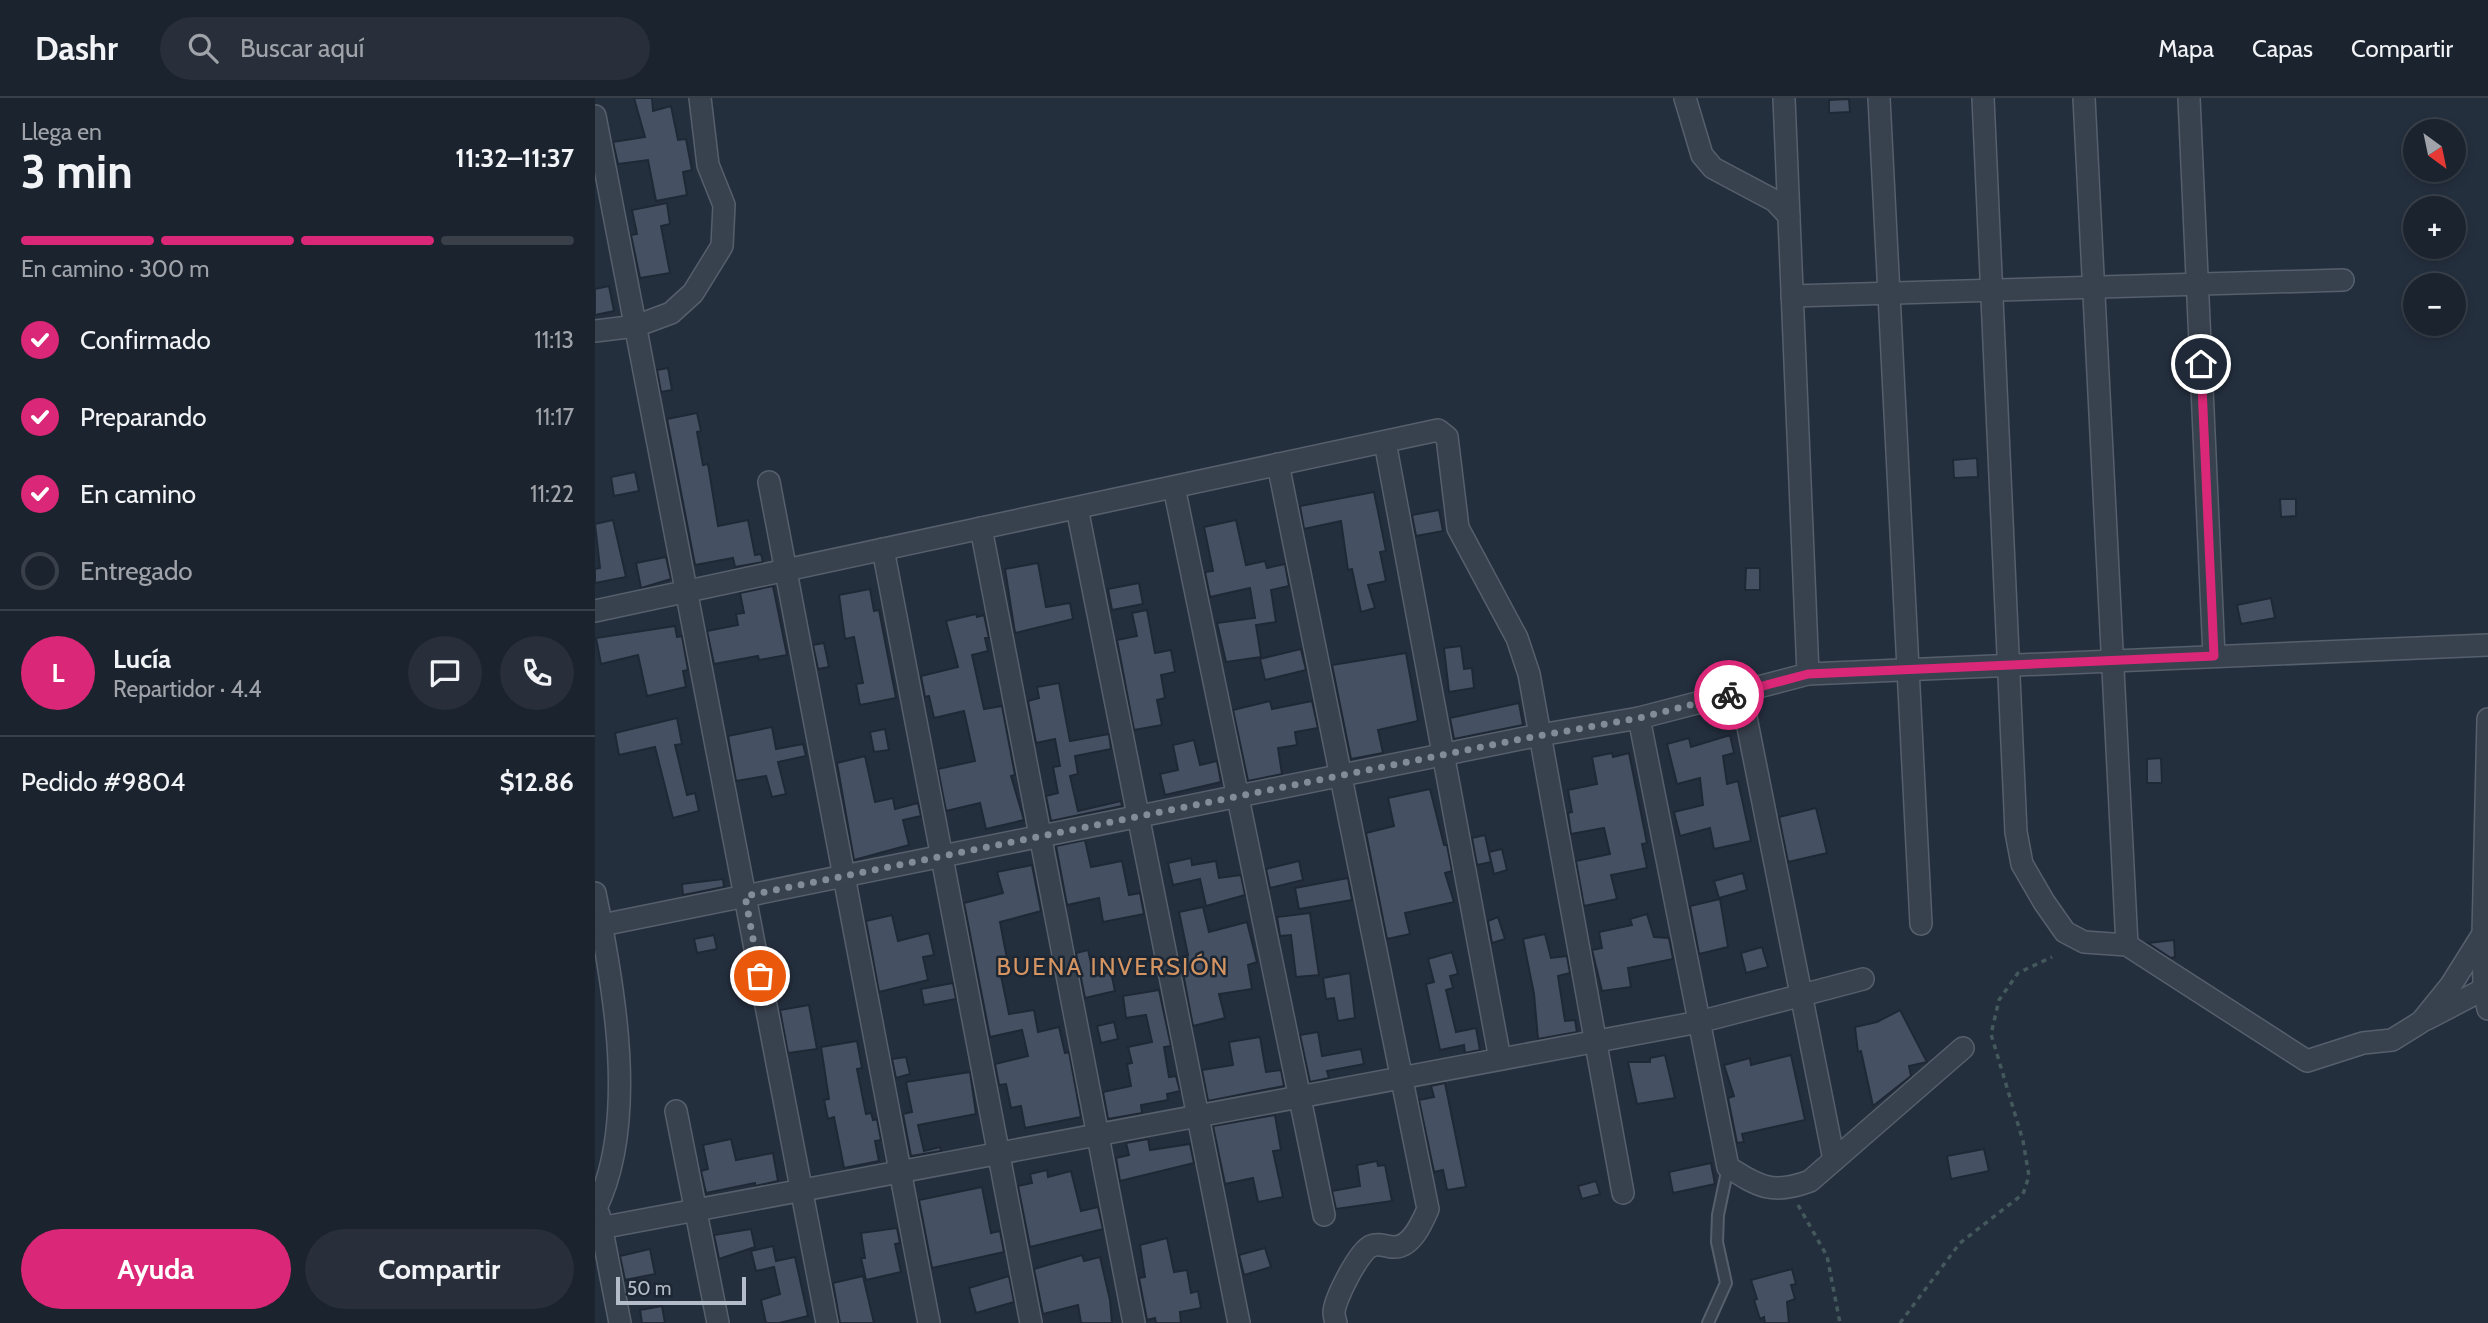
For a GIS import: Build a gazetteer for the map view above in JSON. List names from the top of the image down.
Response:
{
  "districts": ["BUENA INVERSIÓN"],
  "scale_bar": "50 m",
  "north": "bottom right",
  "page": {
    "header": "Dashr",
    "search": "Buscar aquí",
    "nav": ["Mapa", "Capas", "Compartir"],
    "heading": ["3 min", "Llega en", "11:32–11:37"],
    "panel": [
      "Lucía",
      "Repartidor · 4.4",
      "Pedido #9804",
      "$12.86"
    ],
    "map_buttons": ["+", "−"],
    "bar": "En camino · 300 m",
    "list": [
      ["Confirmado", "11:13"],
      ["Preparando", "11:17"],
      ["En camino", "11:22"],
      "Entregado"
    ],
    "round": "L",
    "buttons": ["Ayuda", "Compartir"],
    "scale": "50 m"
  }
}
